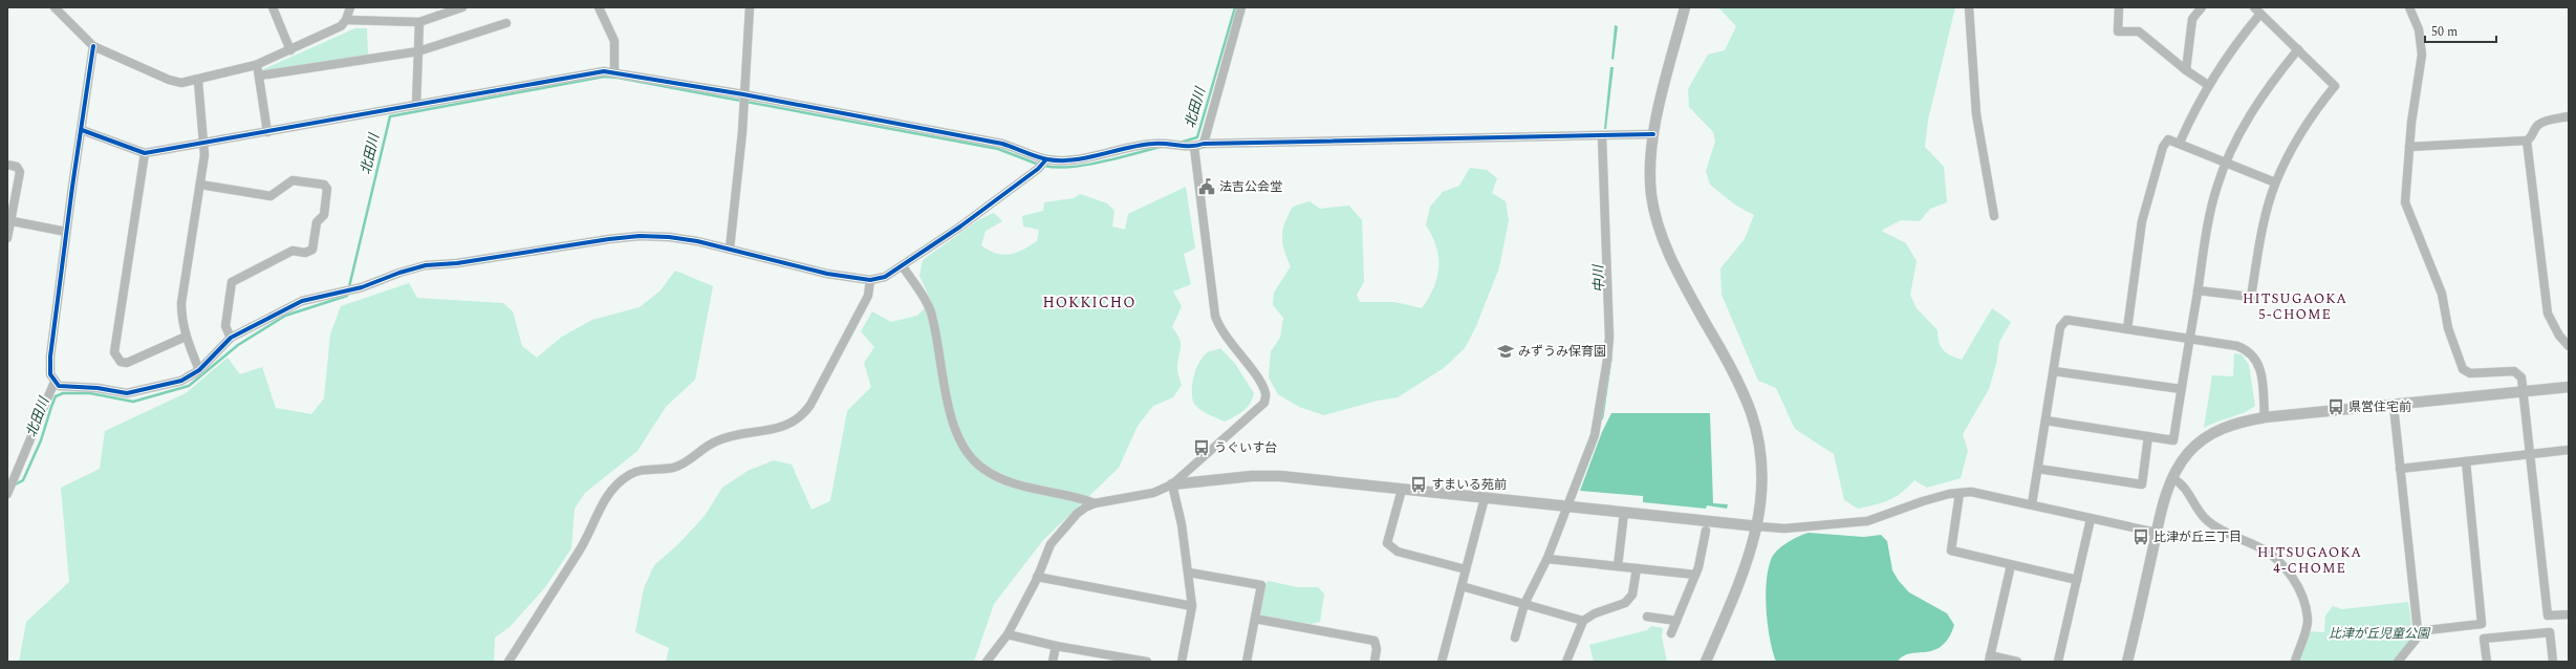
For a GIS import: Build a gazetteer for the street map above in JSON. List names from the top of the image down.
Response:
{
  "districts": ["HITSUGAOKA 5-CHOME", "HOKKICHO", "HITSUGAOKA 4-CHOME"],
  "water": ["北田川", "中川"],
  "parks": ["比津が丘児童公園"],
  "places": {
    "public building": ["法吉公会堂"],
    "school or university": ["みずうみ保育園"],
    "bus stop": [
      "県営住宅前",
      "うぐいす台",
      "すまいる苑前",
      "比津が丘三丁目"
    ]
  },
  "scale_bar": "50 m"
}
